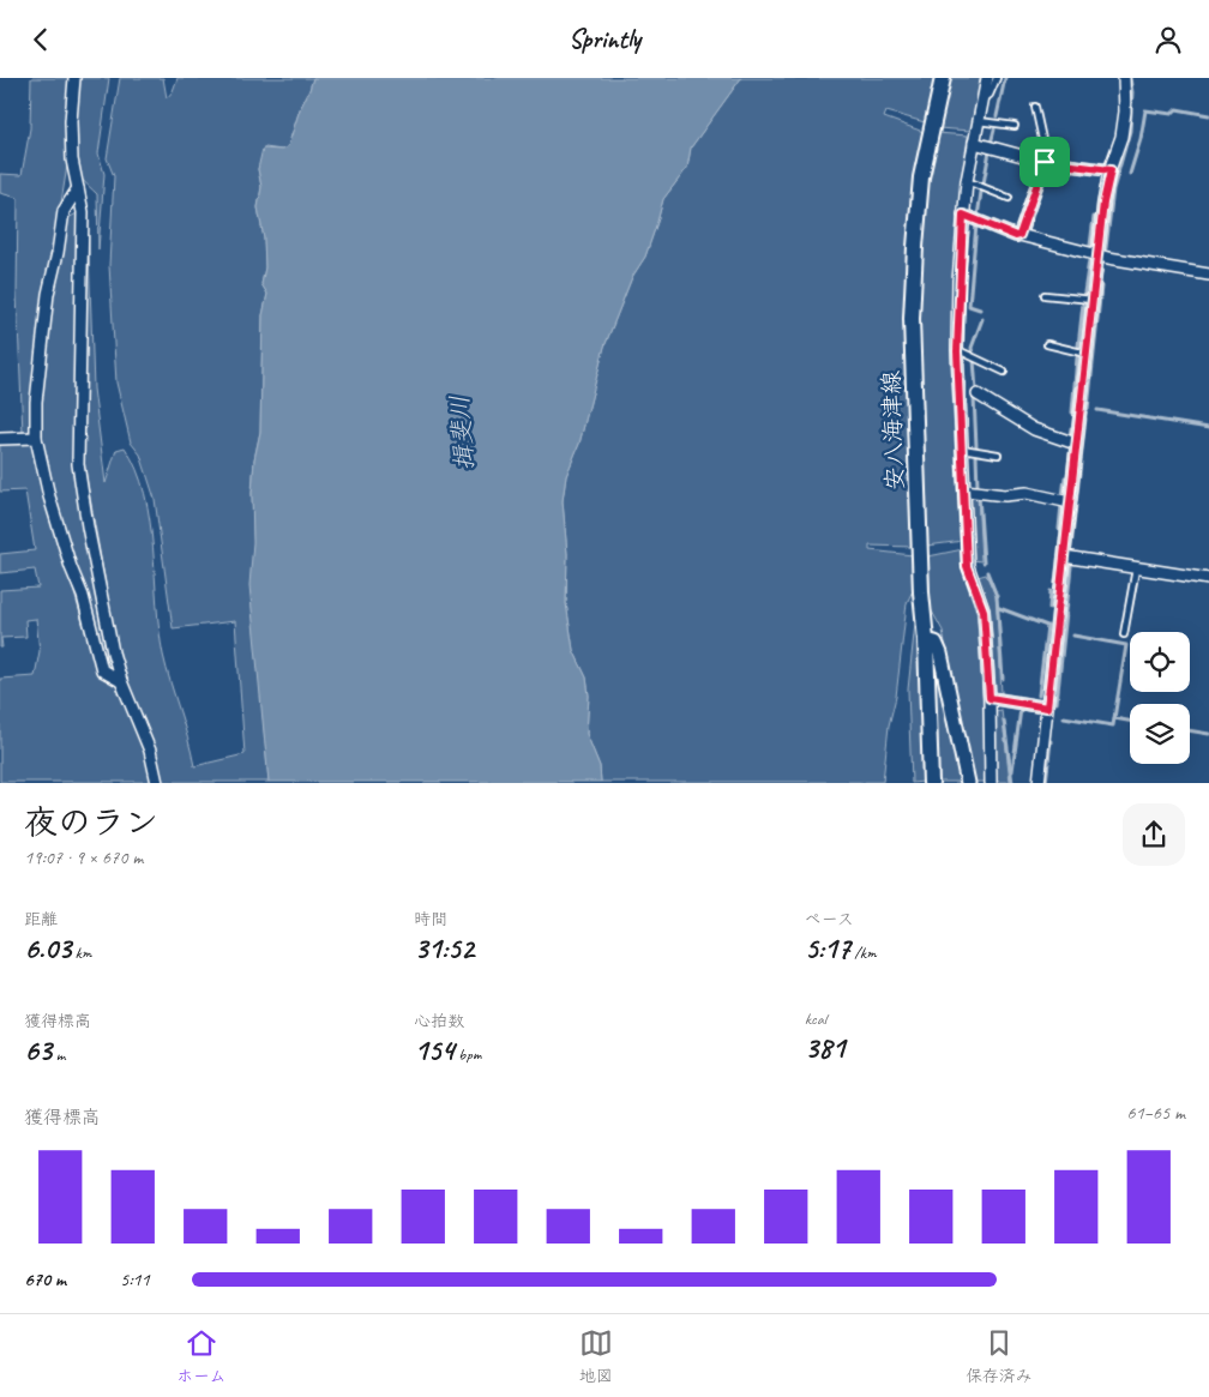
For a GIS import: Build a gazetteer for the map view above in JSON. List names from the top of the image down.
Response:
{
  "streets": {
    "main road": ["安八海津線"]
  },
  "water": ["揖斐川"],
  "page": {
    "header": "Sprintly",
    "heading": ["夜のラン", "19:07 · 9 × 670 m"],
    "stats": [
      ["距離", "6.03 km"],
      ["時間", "31:52"],
      ["ペース", "5:17 /km"],
      ["獲得標高", "63 m"],
      ["心拍数", "154 bpm"],
      ["kcal", "381"]
    ],
    "chart": ["獲得標高", "61–65 m"],
    "list": [
      {
        "name": "670 m",
        "note": "5:11"
      }
    ],
    "tabs": ["ホーム", "地図", "保存済み"]
  }
}
